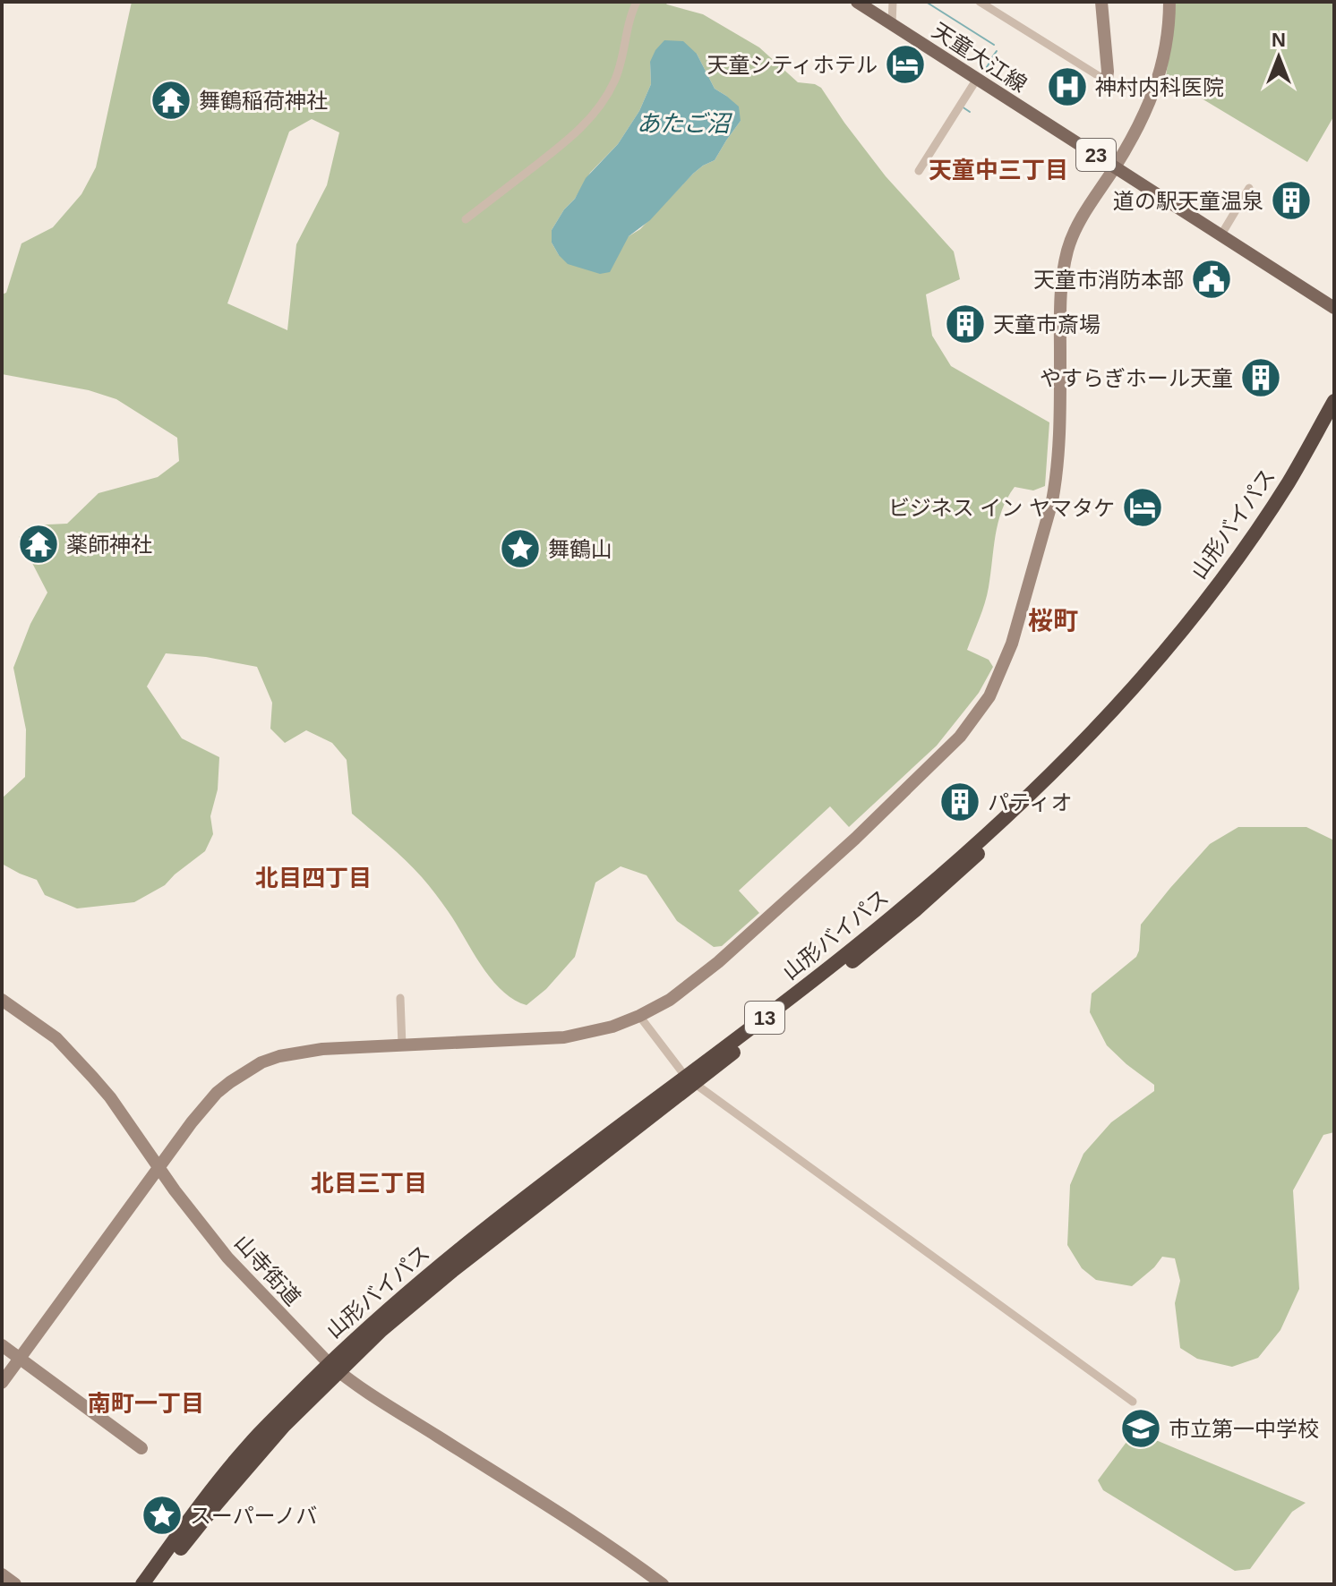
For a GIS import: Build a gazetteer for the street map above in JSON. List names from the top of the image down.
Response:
{
  "streets": {
    "highway": ["山形バイパス", "13"],
    "main road": ["天童大江線", "23"],
    "street": ["山寺街道"]
  },
  "crossings": [
    ["山形バイパス", "山寺街道"]
  ],
  "districts": [
    "天童中三丁目",
    "桜町",
    "北目四丁目",
    "北目三丁目",
    "南町一丁目"
  ],
  "water": ["あたご沼"],
  "places": {
    "hotel": ["天童シティホテル", "ビジネス イン ヤマタケ"],
    "hospital": ["神村内科医院"],
    "temple": ["舞鶴稲荷神社", "薬師神社"],
    "building": [
      "道の駅天童温泉",
      "天童市斎場",
      "やすらぎホール天童",
      "パティオ"
    ],
    "public building": ["天童市消防本部"],
    "place": ["舞鶴山", "スーパーノバ"],
    "school or university": ["市立第一中学校"]
  },
  "north": "top"
}
